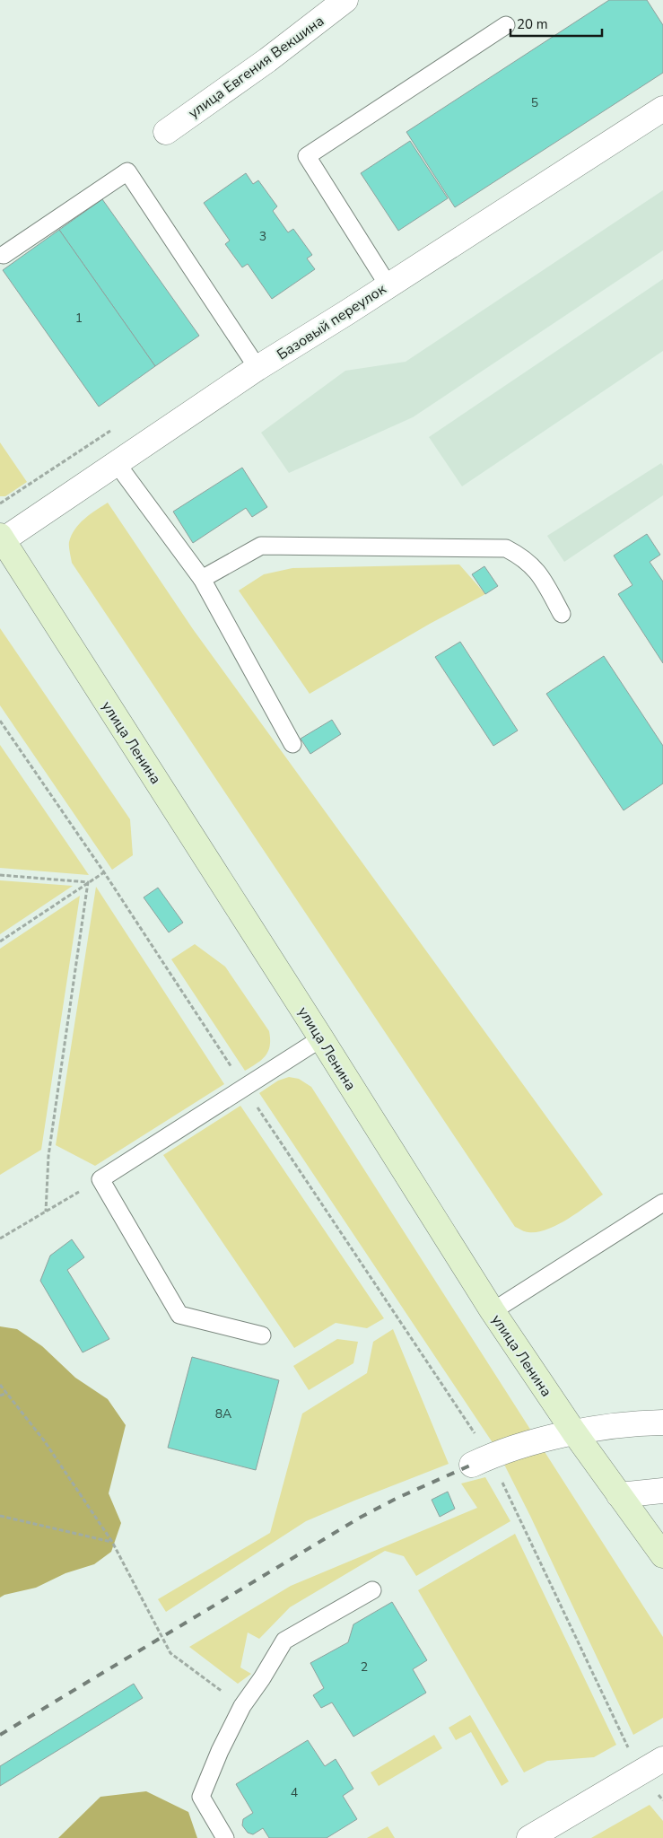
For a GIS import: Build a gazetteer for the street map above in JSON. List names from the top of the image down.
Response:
{
  "streets": {
    "main road": ["улица Ленина"],
    "street": ["улица Евгения Векшина", "Базовый переулок"]
  },
  "crossings": [
    ["Базовый переулок", "улица Ленина"]
  ],
  "house_numbers": [
    "5",
    "3",
    "1",
    "8А",
    "2",
    "4"
  ],
  "scale_bar": "20 m"
}
